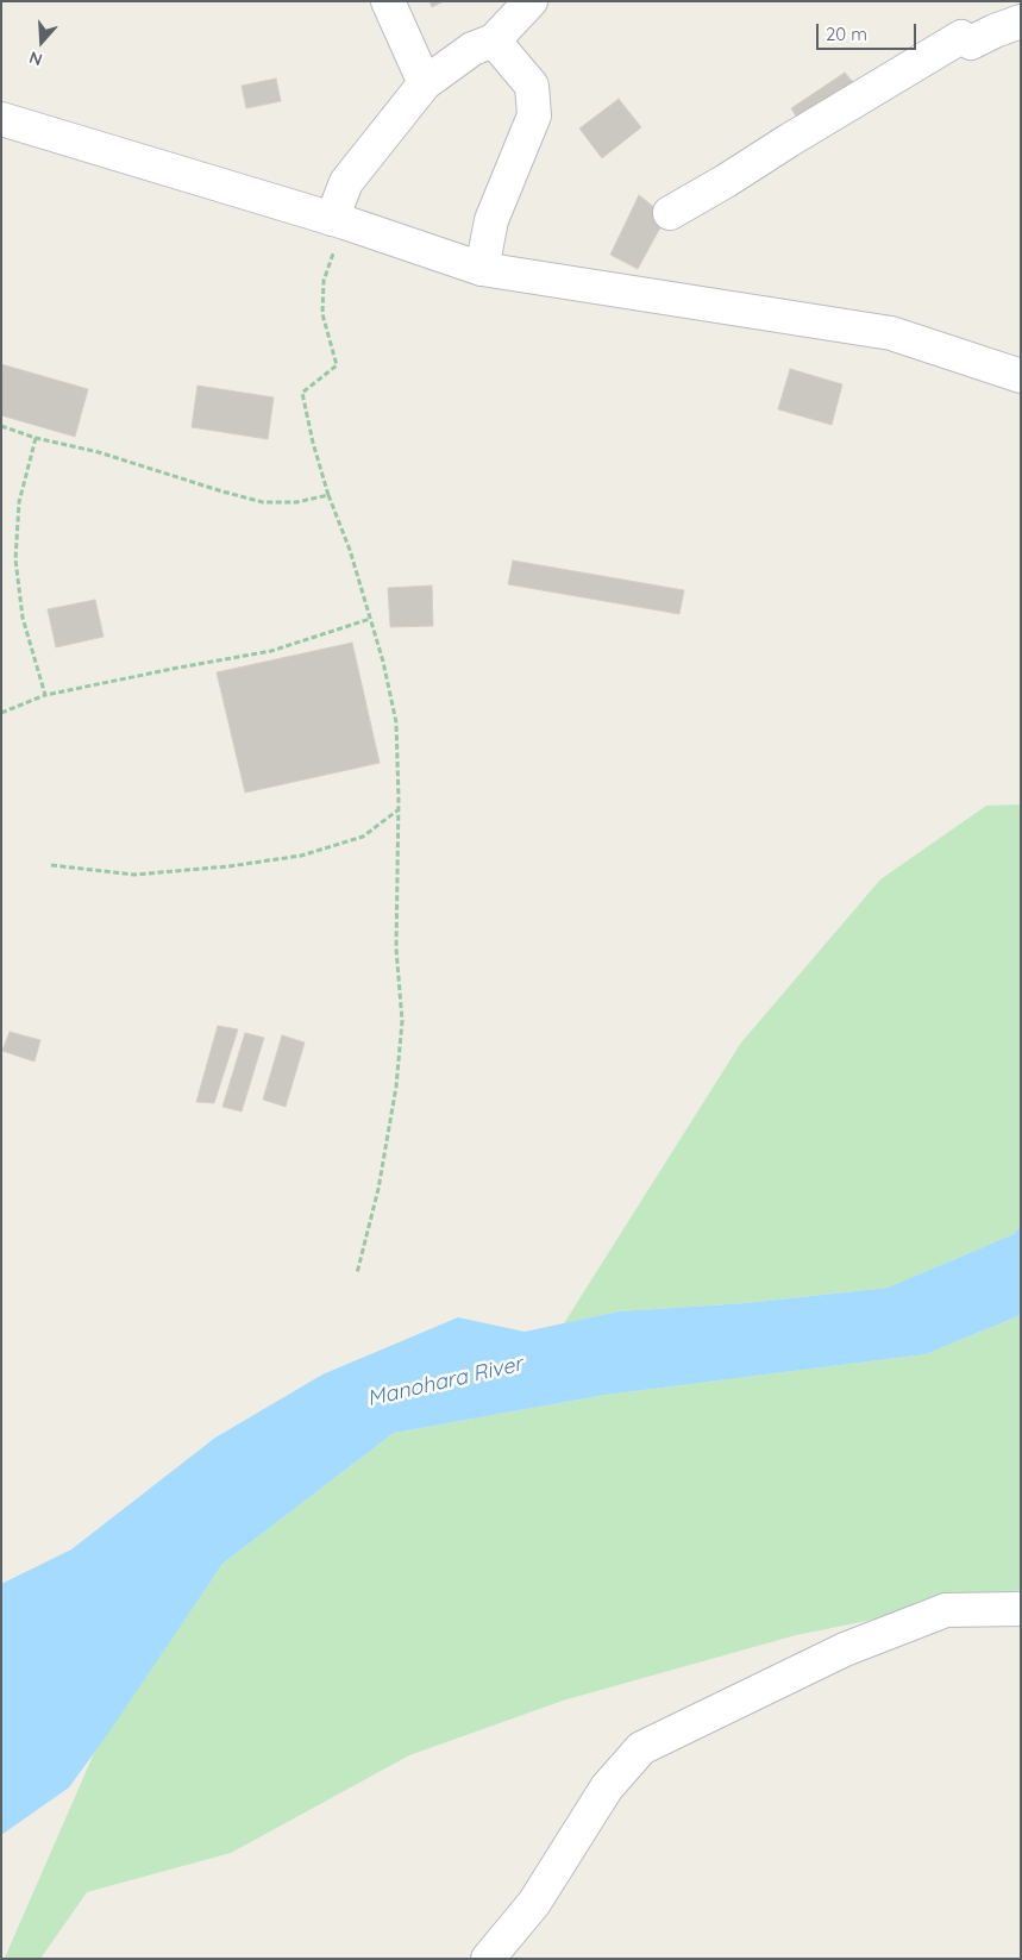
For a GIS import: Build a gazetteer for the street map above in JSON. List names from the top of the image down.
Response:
{
  "water": ["Manohara River"],
  "scale_bar": "20 m",
  "north": "bottom"
}
